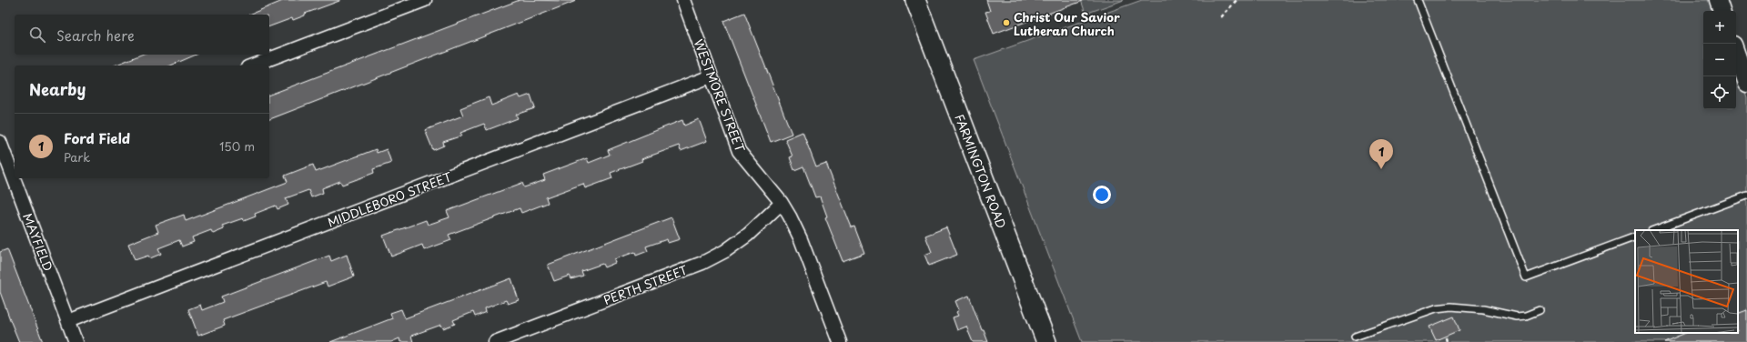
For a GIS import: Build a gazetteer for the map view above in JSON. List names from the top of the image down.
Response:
{
  "streets": {
    "main road": ["FARMINGTON ROAD"],
    "street": [
      "WESTMORE STREET",
      "MIDDLEBORO STREET",
      "MAYFIELD",
      "PERTH STREET"
    ]
  },
  "crossings": [
    ["WESTMORE STREET", "MIDDLEBORO STREET"],
    ["WESTMORE STREET", "PERTH STREET"],
    ["MIDDLEBORO STREET", "MAYFIELD"]
  ],
  "places": ["Christ Our Savior Lutheran Church"],
  "page": {
    "map_buttons": ["+", "−"],
    "search": "Search here",
    "heading": "Nearby",
    "list": [
      {
        "mark": "1",
        "name": "Ford Field",
        "note": "Park",
        "value": "150 m"
      }
    ],
    "pins": "1"
  }
}
